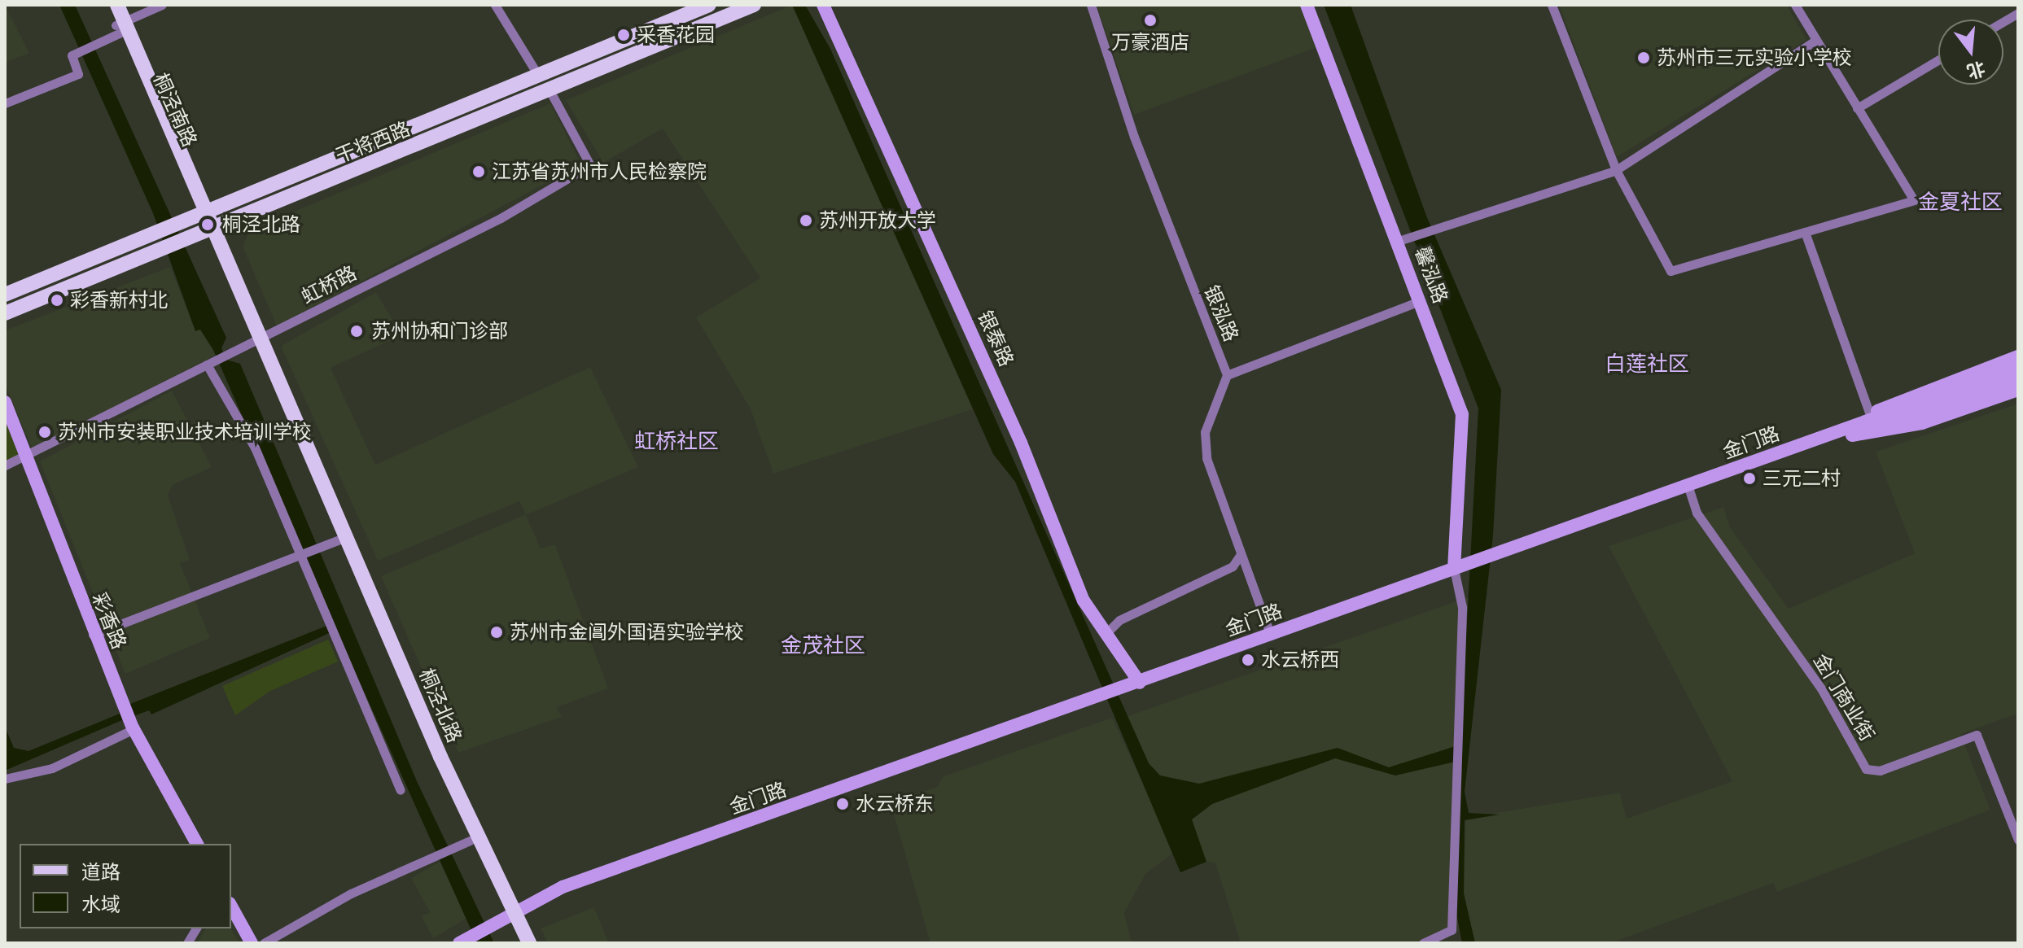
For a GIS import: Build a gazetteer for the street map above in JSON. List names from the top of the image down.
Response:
{
  "streets": {
    "main road": [
      "桐泾南路",
      "干将西路",
      "馨泓路",
      "银泰路",
      "金门路",
      "彩香路",
      "桐泾北路"
    ],
    "street": ["虹桥路", "银泓路", "金门商业街"]
  },
  "crossings": [
    ["桐泾南路", "干将西路"],
    ["桐泾南路", "桐泾北路"],
    ["干将西路", "虹桥路"],
    ["干将西路", "桐泾北路"],
    ["馨泓路", "金门路"],
    ["虹桥路", "彩香路"],
    ["虹桥路", "桐泾北路"],
    ["银泰路", "金门路"],
    ["金门路", "金门商业街"],
    ["金门路", "桐泾北路"]
  ],
  "districts": [
    "金夏社区",
    "白莲社区",
    "虹桥社区",
    "金茂社区"
  ],
  "places": [
    "万豪酒店",
    "采香花园",
    "苏州市三元实验小学校",
    "江苏省苏州市人民检察院",
    "苏州开放大学",
    "桐泾北路",
    "彩香新村北",
    "苏州协和门诊部",
    "苏州市安装职业技术培训学校",
    "三元二村",
    "苏州市金阊外国语实验学校",
    "水云桥西",
    "水云桥东"
  ],
  "legend": ["道路", "水域"],
  "north": "bottom"
}
